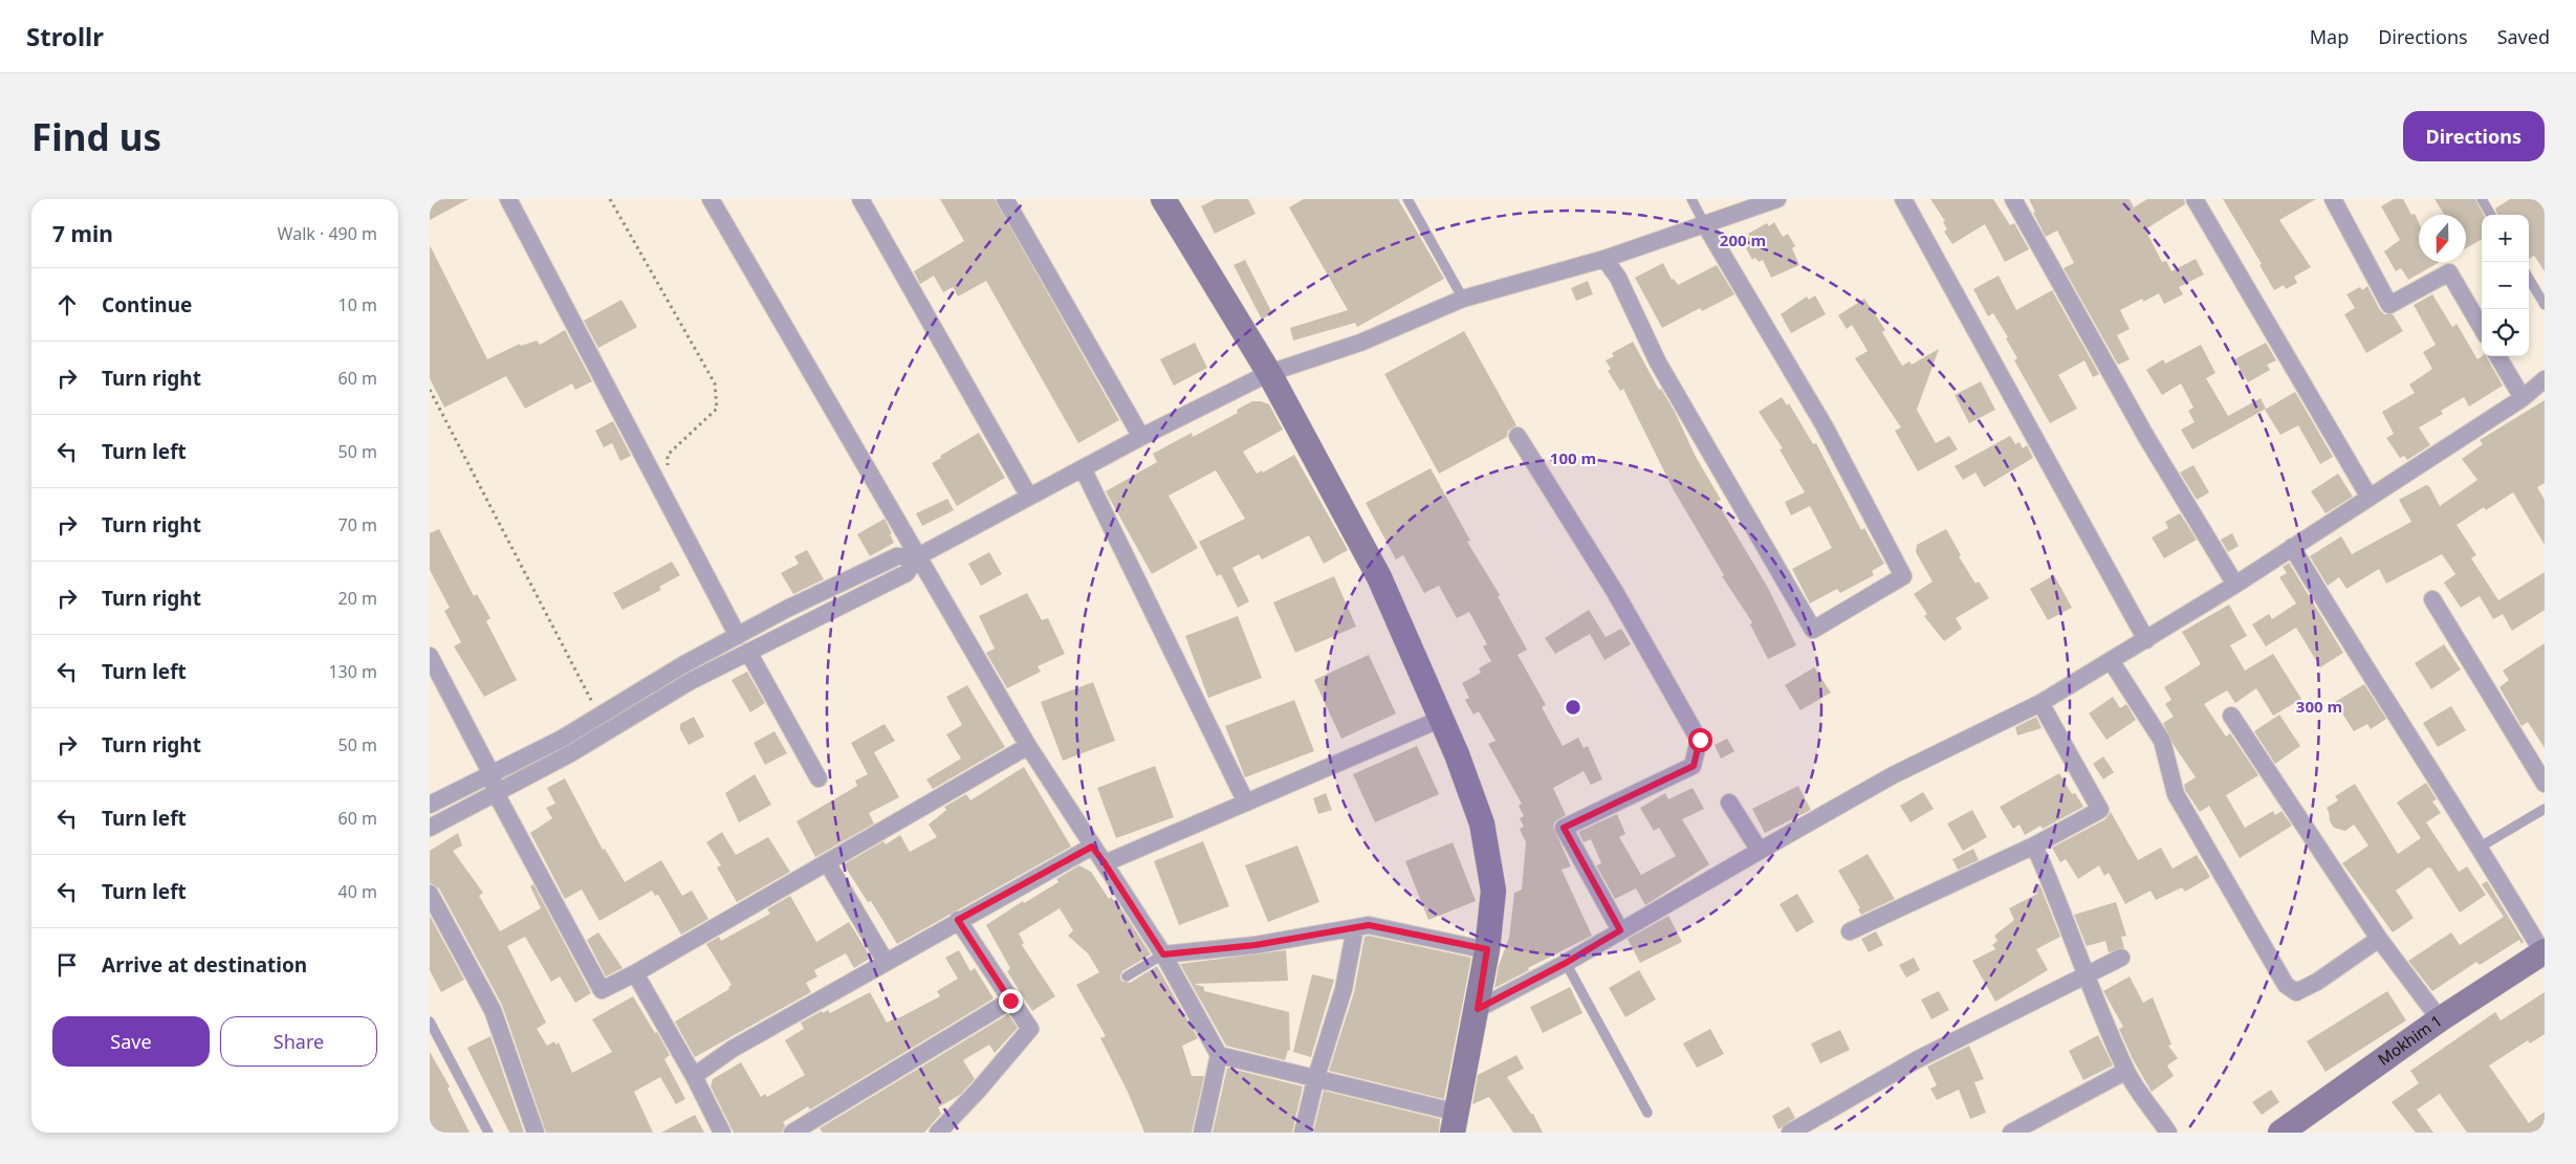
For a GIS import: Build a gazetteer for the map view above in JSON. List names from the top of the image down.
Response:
{
  "streets": {
    "street": ["Mokhim 1"]
  },
  "north": "bottom",
  "page": {
    "header": "Strollr",
    "nav": ["Map", "Directions", "Saved"],
    "buttons": [
      "Directions",
      ["Save", "Share"]
    ],
    "title": "Find us",
    "heading": ["7 min", "Walk · 490 m"],
    "map_buttons": ["+", "−"],
    "list": [
      ["Continue", "10 m"],
      ["Turn right", "60 m"],
      ["Turn left", "50 m"],
      ["Turn right", "70 m"],
      ["Turn right", "20 m"],
      ["Turn left", "130 m"],
      ["Turn right", "50 m"],
      ["Turn left", "60 m"],
      ["Turn left", "40 m"],
      "Arrive at destination"
    ]
  },
  "rings": ["200 m", "100 m", "300 m"]
}
